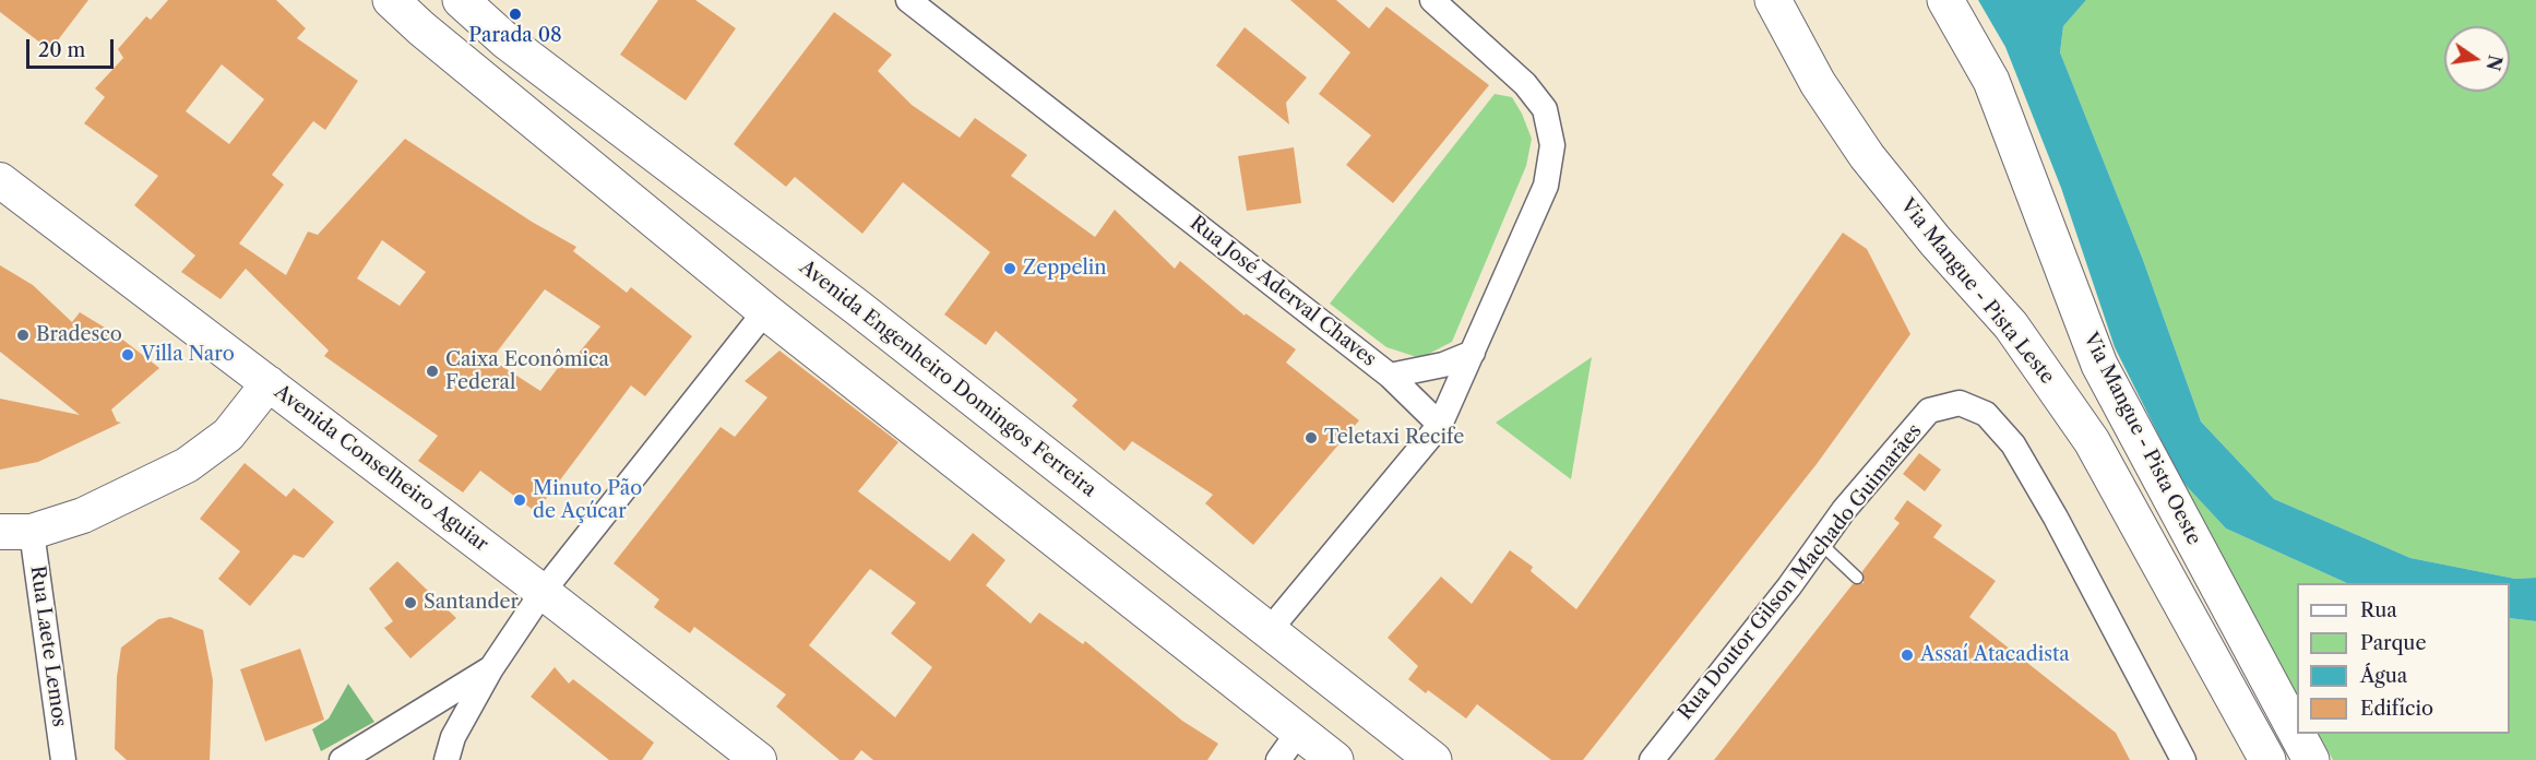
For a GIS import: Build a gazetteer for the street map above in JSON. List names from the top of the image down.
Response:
{
  "streets": {
    "main road": [
      "Via Mangue - Pista Leste",
      "Avenida Engenheiro Domingos Ferreira",
      "Via Mangue - Pista Oeste",
      "Avenida Conselheiro Aguiar"
    ],
    "street": ["Rua José Aderval Chaves", "Rua Doutor Gilson Machado Guimarães", "Rua Laete Lemos"]
  },
  "places": [
    "Parada 08",
    "Zeppelin",
    "Bradesco",
    "Villa Naro",
    "Caixa Econômica Federal",
    "Teletaxi Recife",
    "Minuto Pão de Açúcar",
    "Santander",
    "Assaí Atacadista"
  ],
  "legend": [
    "Rua",
    "Parque",
    "Água",
    "Edifício"
  ],
  "scale_bar": "20 m",
  "north": "right"
}
